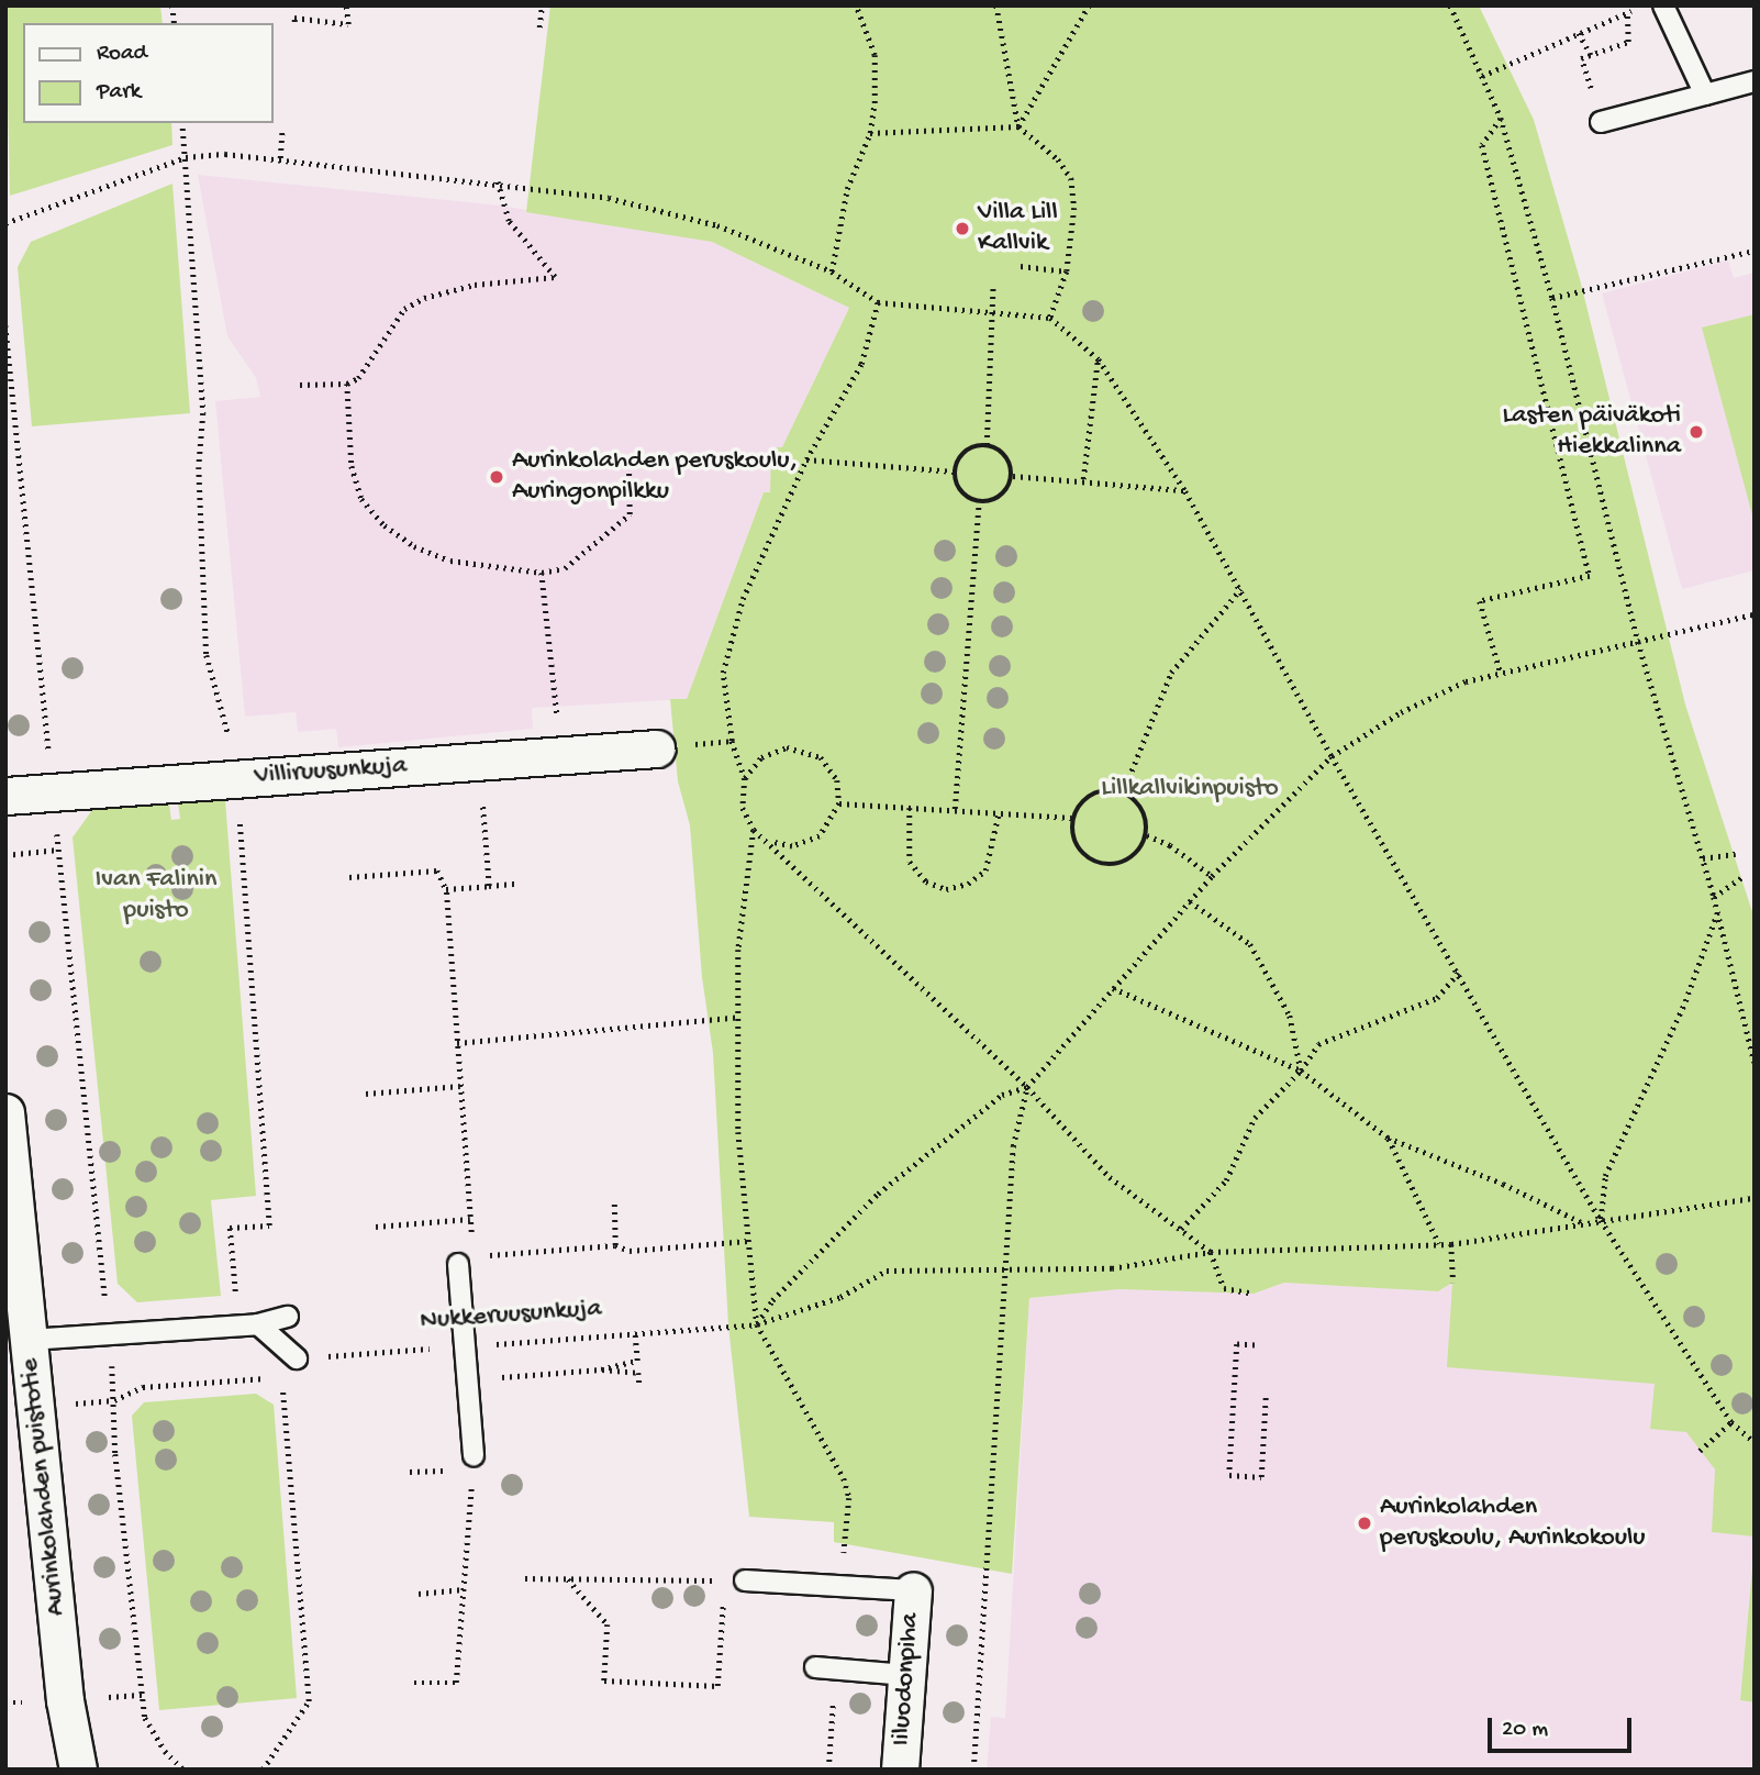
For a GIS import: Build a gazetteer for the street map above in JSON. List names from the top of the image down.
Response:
{
  "streets": {
    "street": ["Villiruusunkuja", "Aurinkolahden puistotie", "Iiluodonpiha"],
    "path": ["Nukkeruusunkuja"]
  },
  "parks": ["Lillkallvikinpuisto", "Ivan Falinin puisto"],
  "places": [
    "Villa Lill Kallvik",
    "Lasten päiväkoti Hiekkalinna",
    "Aurinkolahden peruskoulu, Auringonpilkku",
    "Aurinkolahden peruskoulu, Aurinkokoulu"
  ],
  "legend": ["Road", "Park"],
  "scale_bar": "20 m"
}
